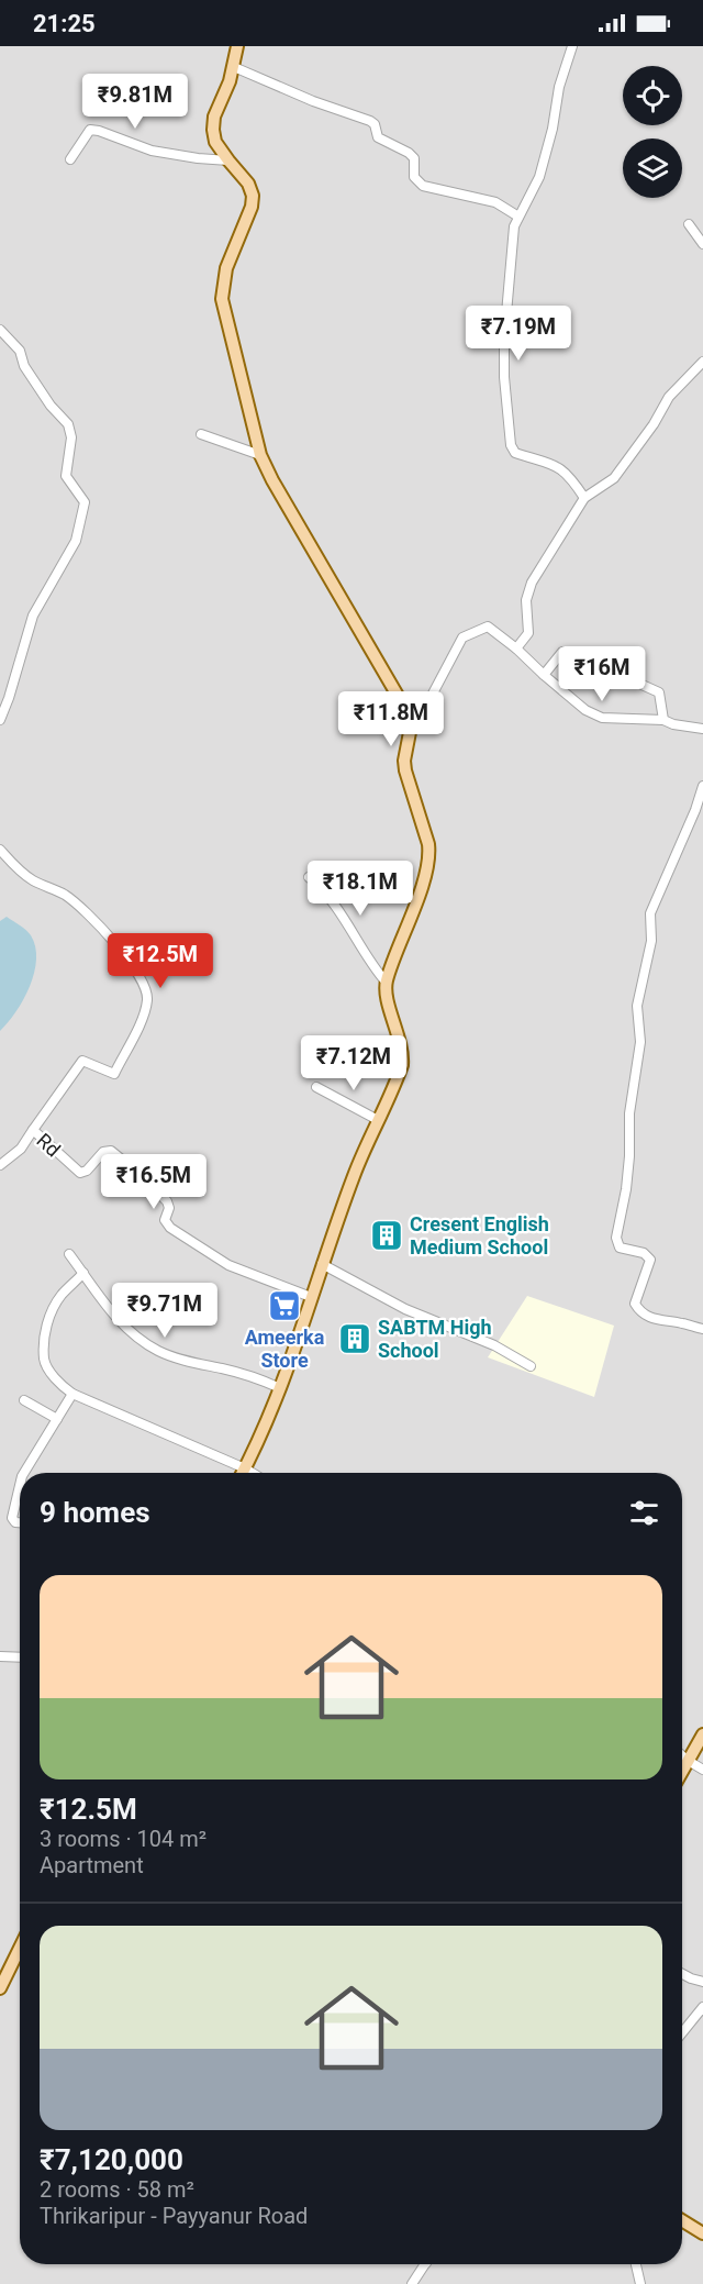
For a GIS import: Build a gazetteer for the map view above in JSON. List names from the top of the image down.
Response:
{
  "streets": {
    "street": ["Rd"]
  },
  "places": {
    "building": ["Cresent English Medium School", "SABTM High School"],
    "supermarket": ["Ameerka Store"]
  },
  "page": {
    "status": "21:25",
    "price": [
      "₹9.81M",
      "₹7.19M",
      "₹16M",
      "₹11.8M",
      "₹18.1M",
      "₹12.5M",
      "₹7.12M",
      "₹16.5M",
      "₹9.71M"
    ],
    "heading": "9 homes",
    "list": [
      {
        "name": "₹12.5M",
        "note": "3 rooms · 104 m² · Apartment"
      },
      {
        "name": "₹7,120,000",
        "note": "2 rooms · 58 m² · Thrikaripur - Payyanur Road"
      }
    ]
  }
}
